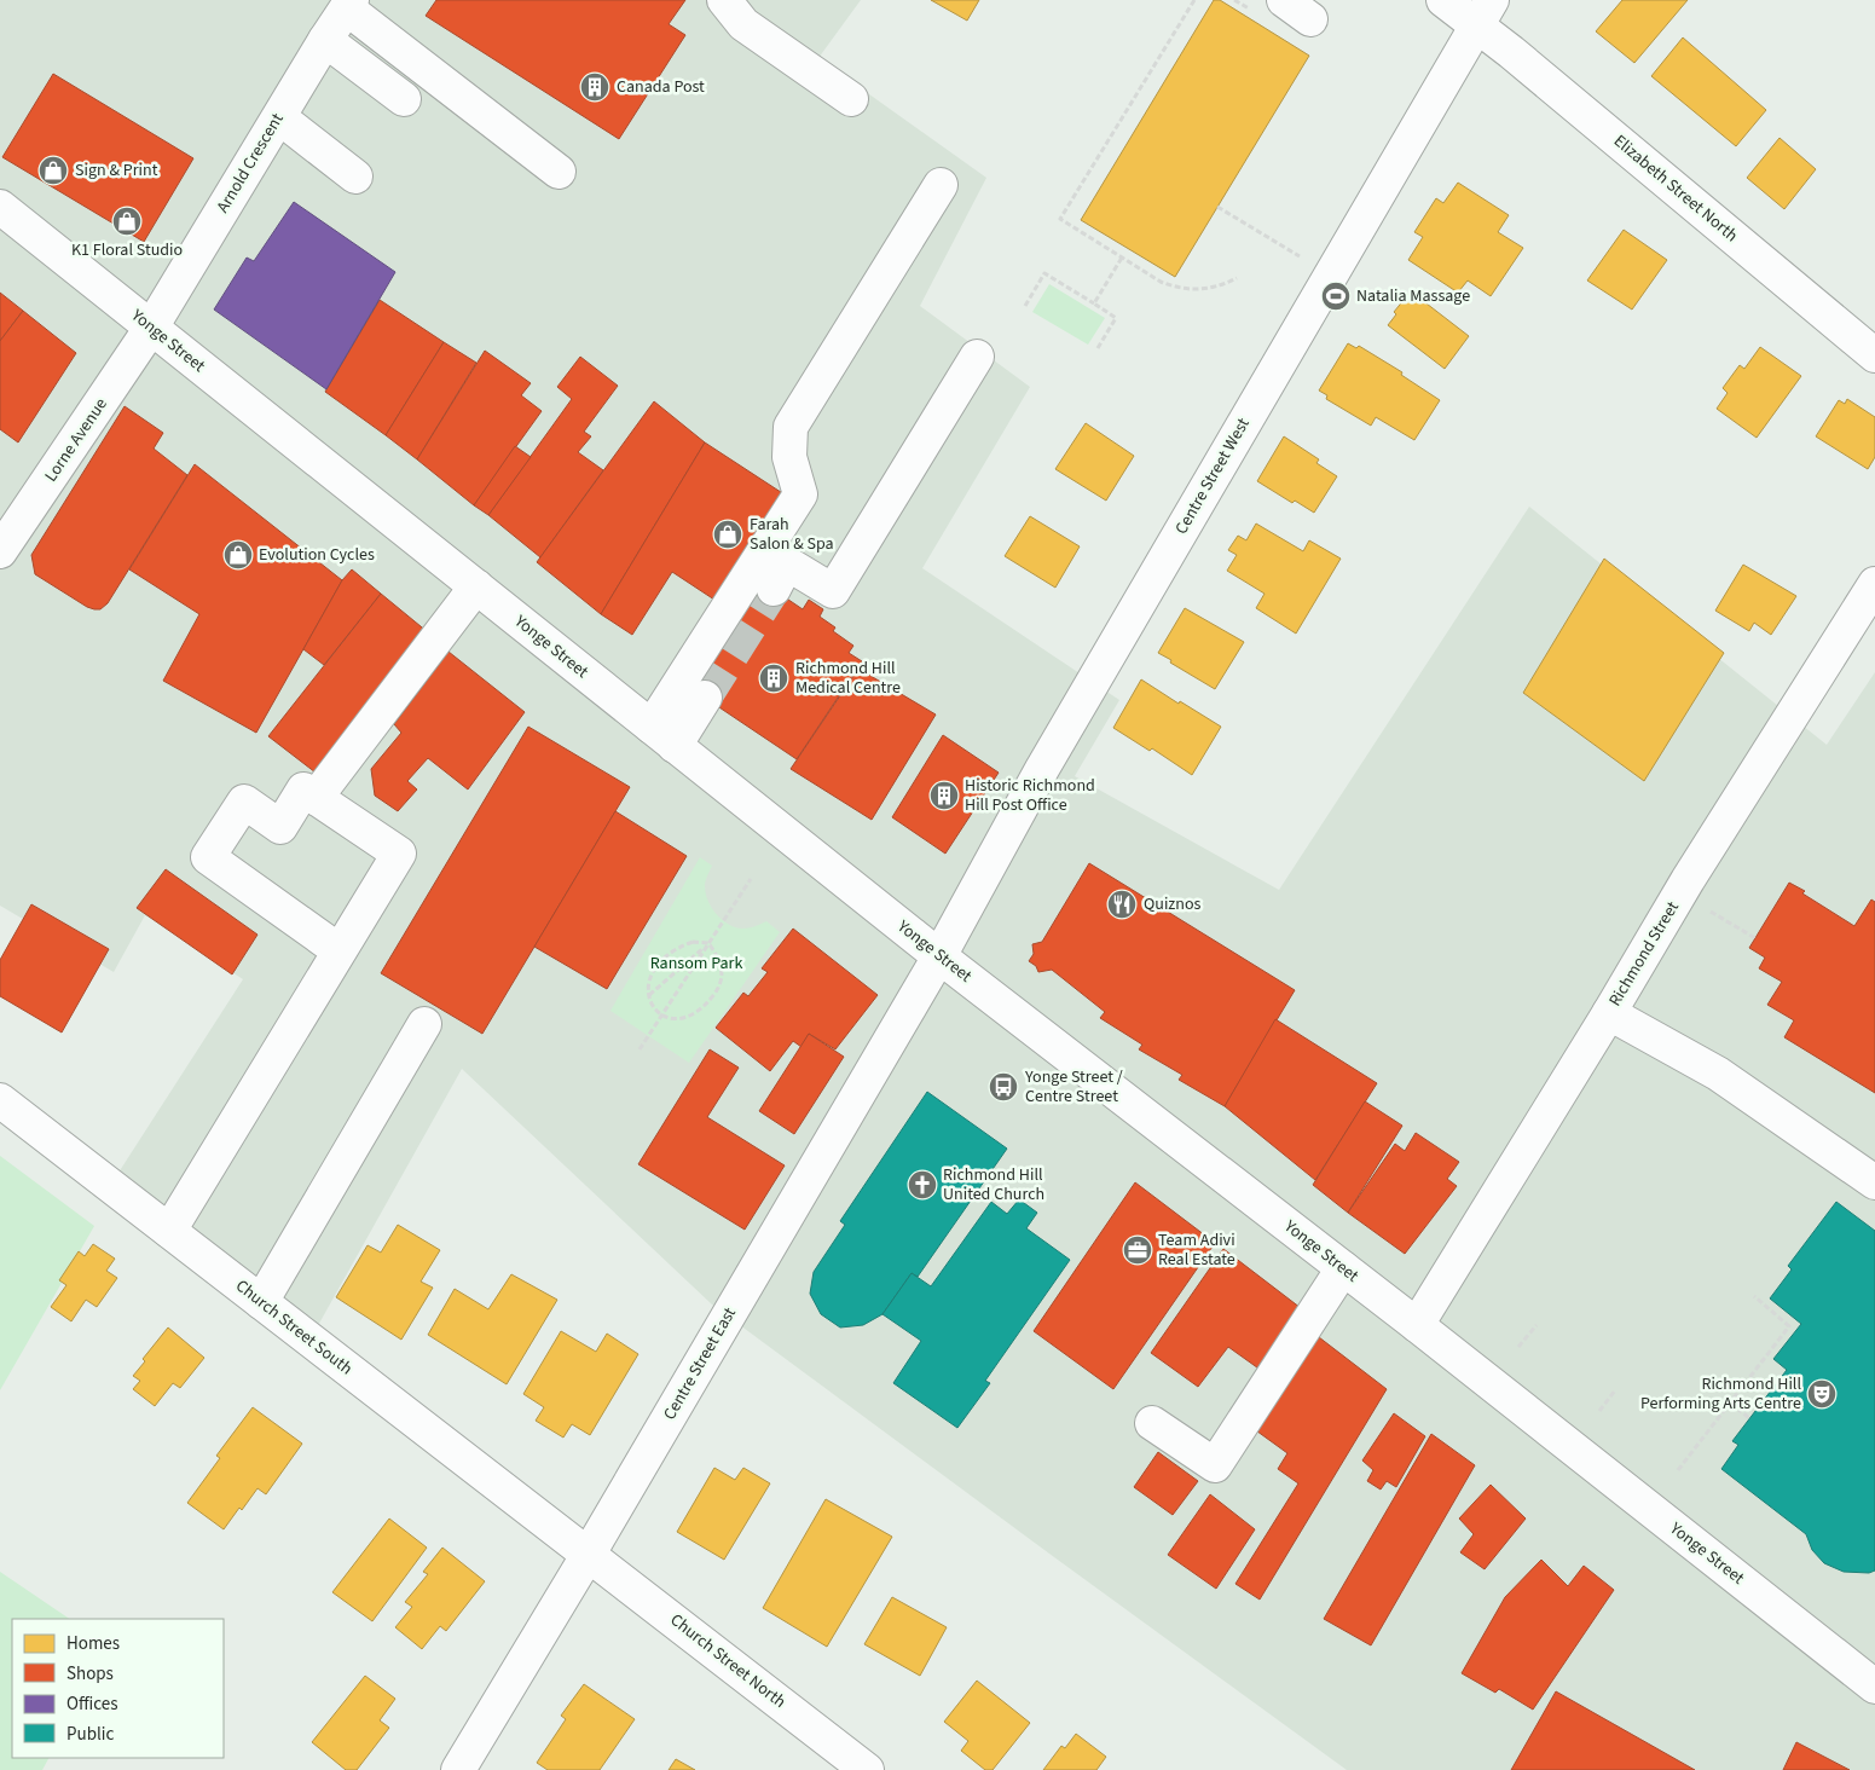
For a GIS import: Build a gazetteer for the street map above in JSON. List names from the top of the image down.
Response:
{
  "streets": {
    "street": [
      "Arnold Crescent",
      "Elizabeth Street North",
      "Yonge Street",
      "Lorne Avenue",
      "Centre Street West",
      "Richmond Street",
      "Church Street South",
      "Centre Street East",
      "Church Street North"
    ]
  },
  "crossings": [
    ["Arnold Crescent", "Yonge Street"],
    ["Arnold Crescent", "Lorne Avenue"],
    ["Elizabeth Street North", "Centre Street West"],
    ["Yonge Street", "Lorne Avenue"],
    ["Yonge Street", "Centre Street West"],
    ["Yonge Street", "Richmond Street"],
    ["Yonge Street", "Centre Street East"],
    ["Centre Street West", "Centre Street East"],
    ["Church Street South", "Centre Street East"],
    ["Church Street South", "Church Street North"],
    ["Centre Street East", "Church Street North"]
  ],
  "parks": ["Ransom Park"],
  "places": {
    "building": ["Canada Post", "Richmond Hill Medical Centre", "Historic Richmond Hill Post Office"],
    "shop": [
      "Sign & Print",
      "K1 Floral Studio",
      "Farah Salon & Spa",
      "Evolution Cycles"
    ],
    "sports": ["Natalia Massage"],
    "restaurant": ["Quiznos"],
    "bus stop": ["Yonge Street / Centre Street"],
    "church": ["Richmond Hill United Church"],
    "office": ["Team Adivi Real Estate"],
    "theatre": ["Richmond Hill Performing Arts Centre"]
  },
  "legend": [
    "Homes",
    "Shops",
    "Offices",
    "Public"
  ]
}
